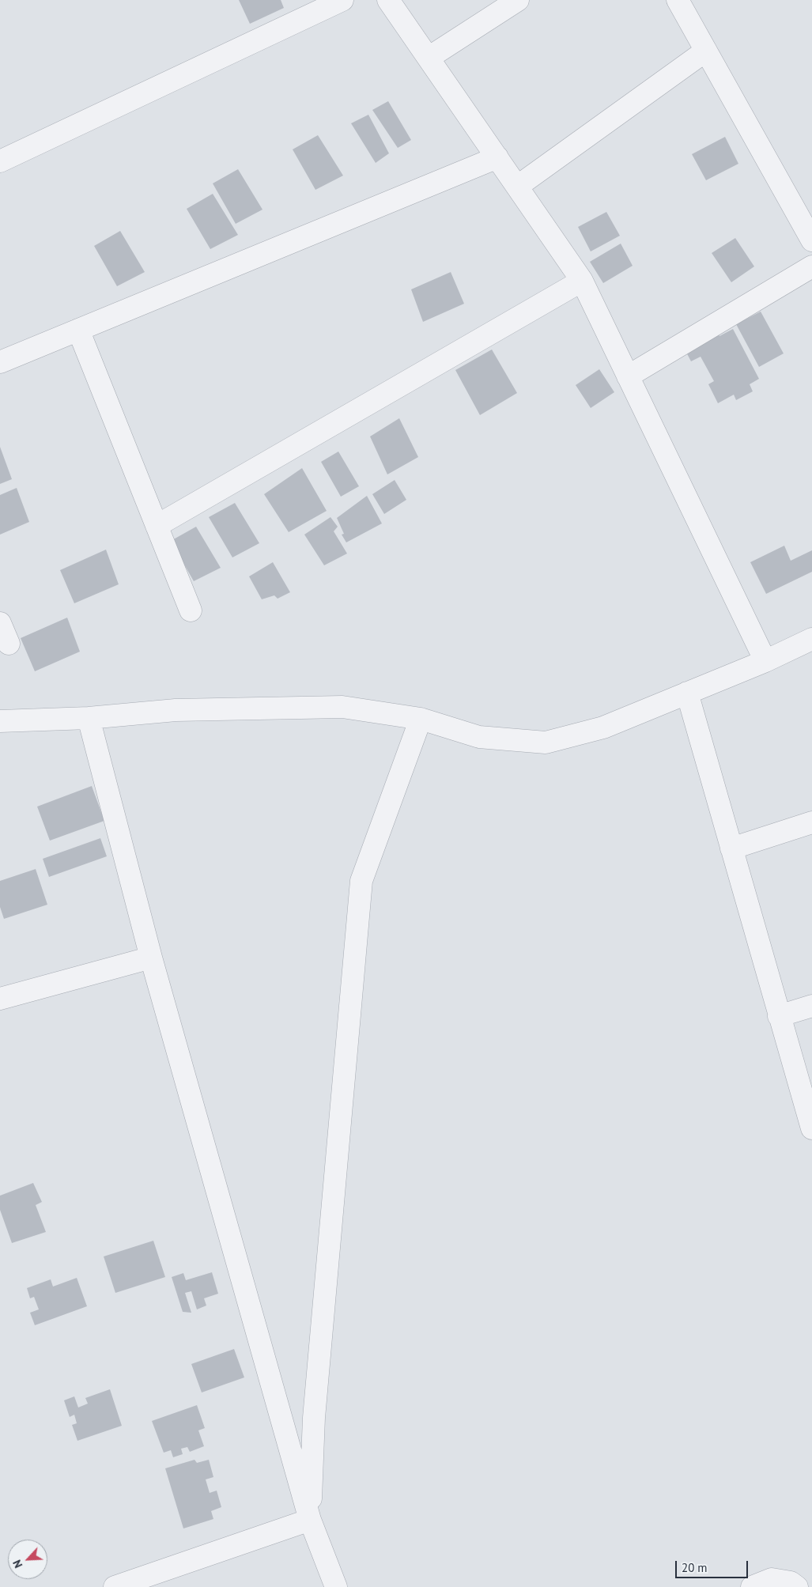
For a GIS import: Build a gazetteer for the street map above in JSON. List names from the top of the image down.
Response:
{
  "scale_bar": "20 m",
  "north": "bottom left"
}
